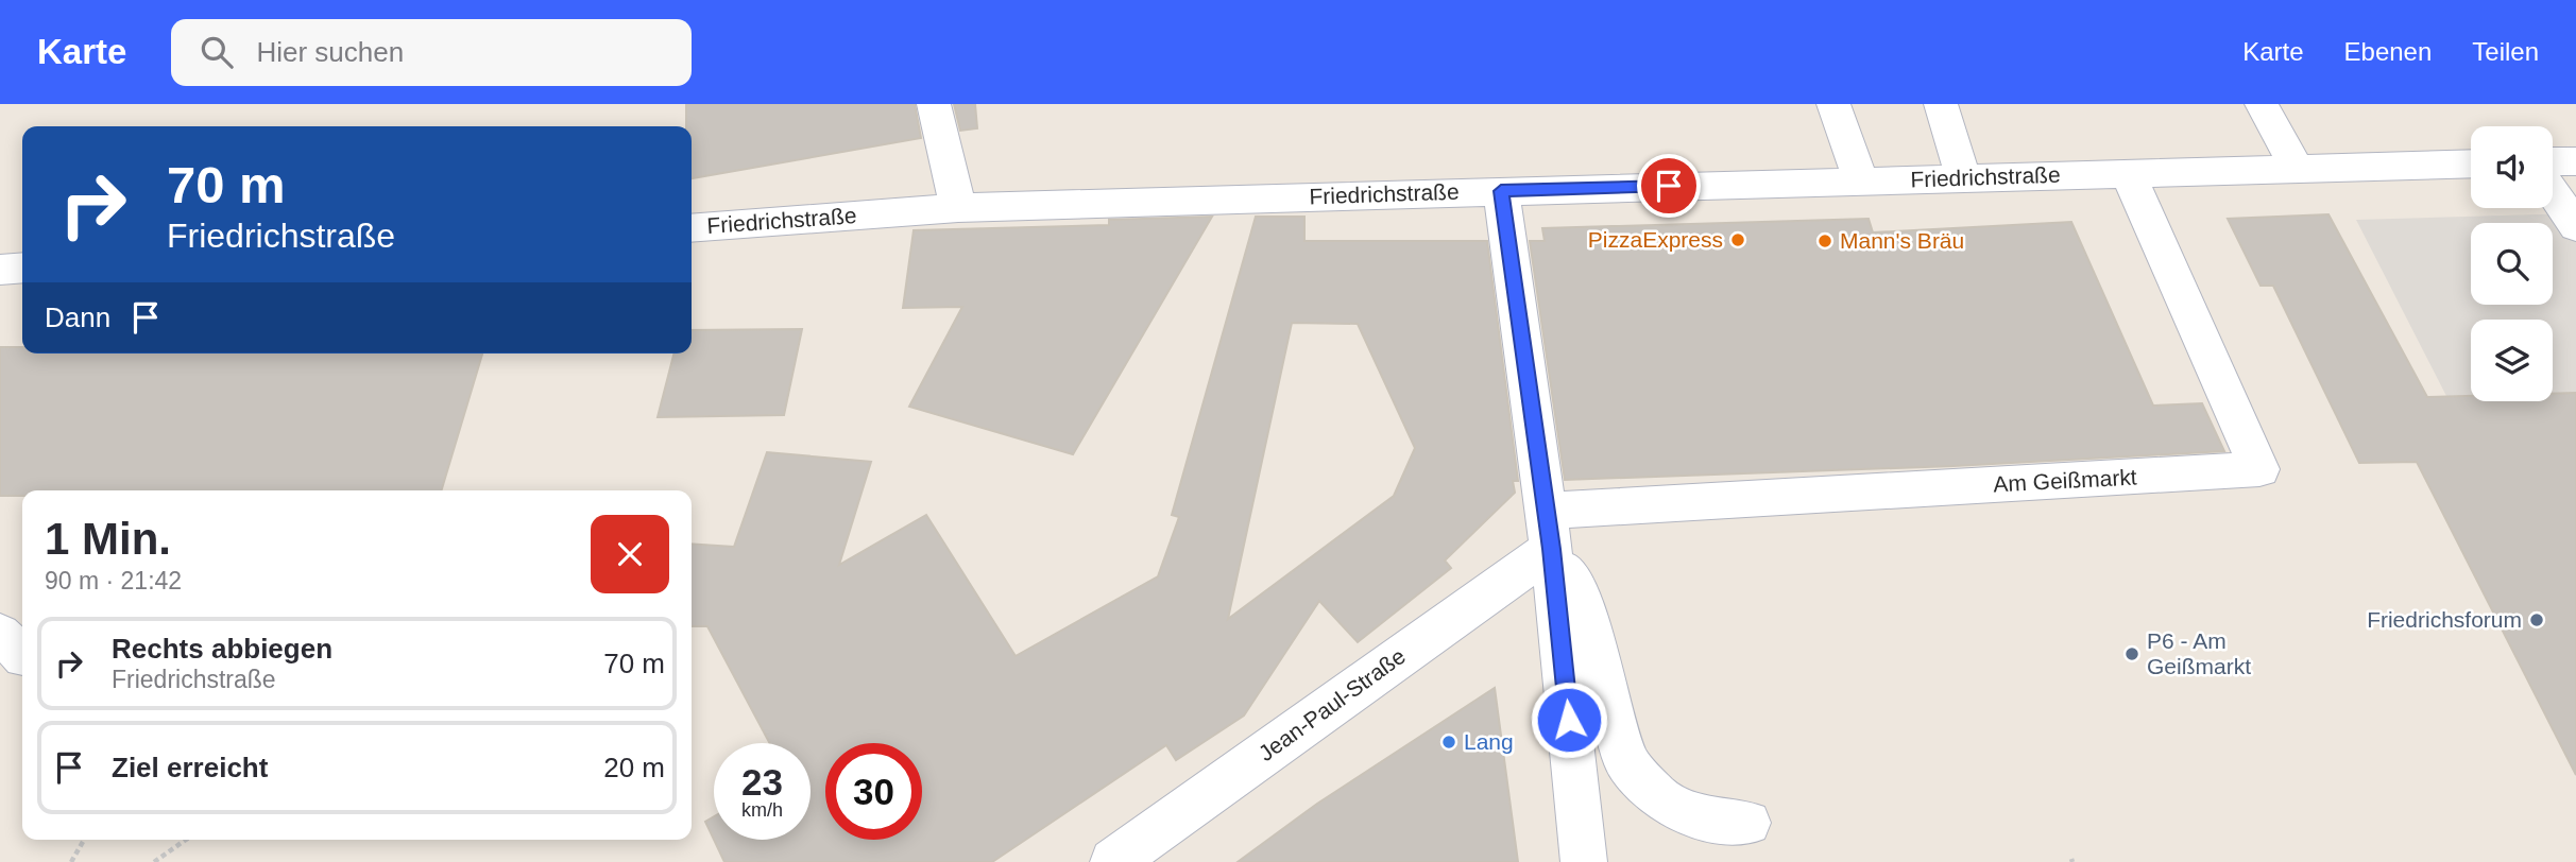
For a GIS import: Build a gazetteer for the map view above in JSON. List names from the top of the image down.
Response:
{
  "streets": {
    "street": ["Friedrichstraße", "Am Geißmarkt", "Jean-Paul-Straße"]
  },
  "crossings": [
    ["Friedrichstraße", "Am Geißmarkt"],
    ["Am Geißmarkt", "Jean-Paul-Straße"]
  ],
  "places": [
    "PizzaExpress",
    "Mann's Bräu",
    "Friedrichsforum",
    "P6 - Am Geißmarkt",
    "Lang"
  ],
  "page": {
    "header": "Karte",
    "search": "Hier suchen",
    "nav": ["Karte", "Ebenen", "Teilen"],
    "turn": ["70 m", "Friedrichstraße"],
    "then": "Dann",
    "heading": ["1 Min.", "90 m · 21:42"],
    "list": [
      {
        "name": "Rechts abbiegen",
        "note": "Friedrichstraße",
        "value": "70 m"
      },
      {
        "name": "Ziel erreicht",
        "value": "20 m"
      }
    ],
    "speed": "23 km/h",
    "limit": "30"
  }
}
